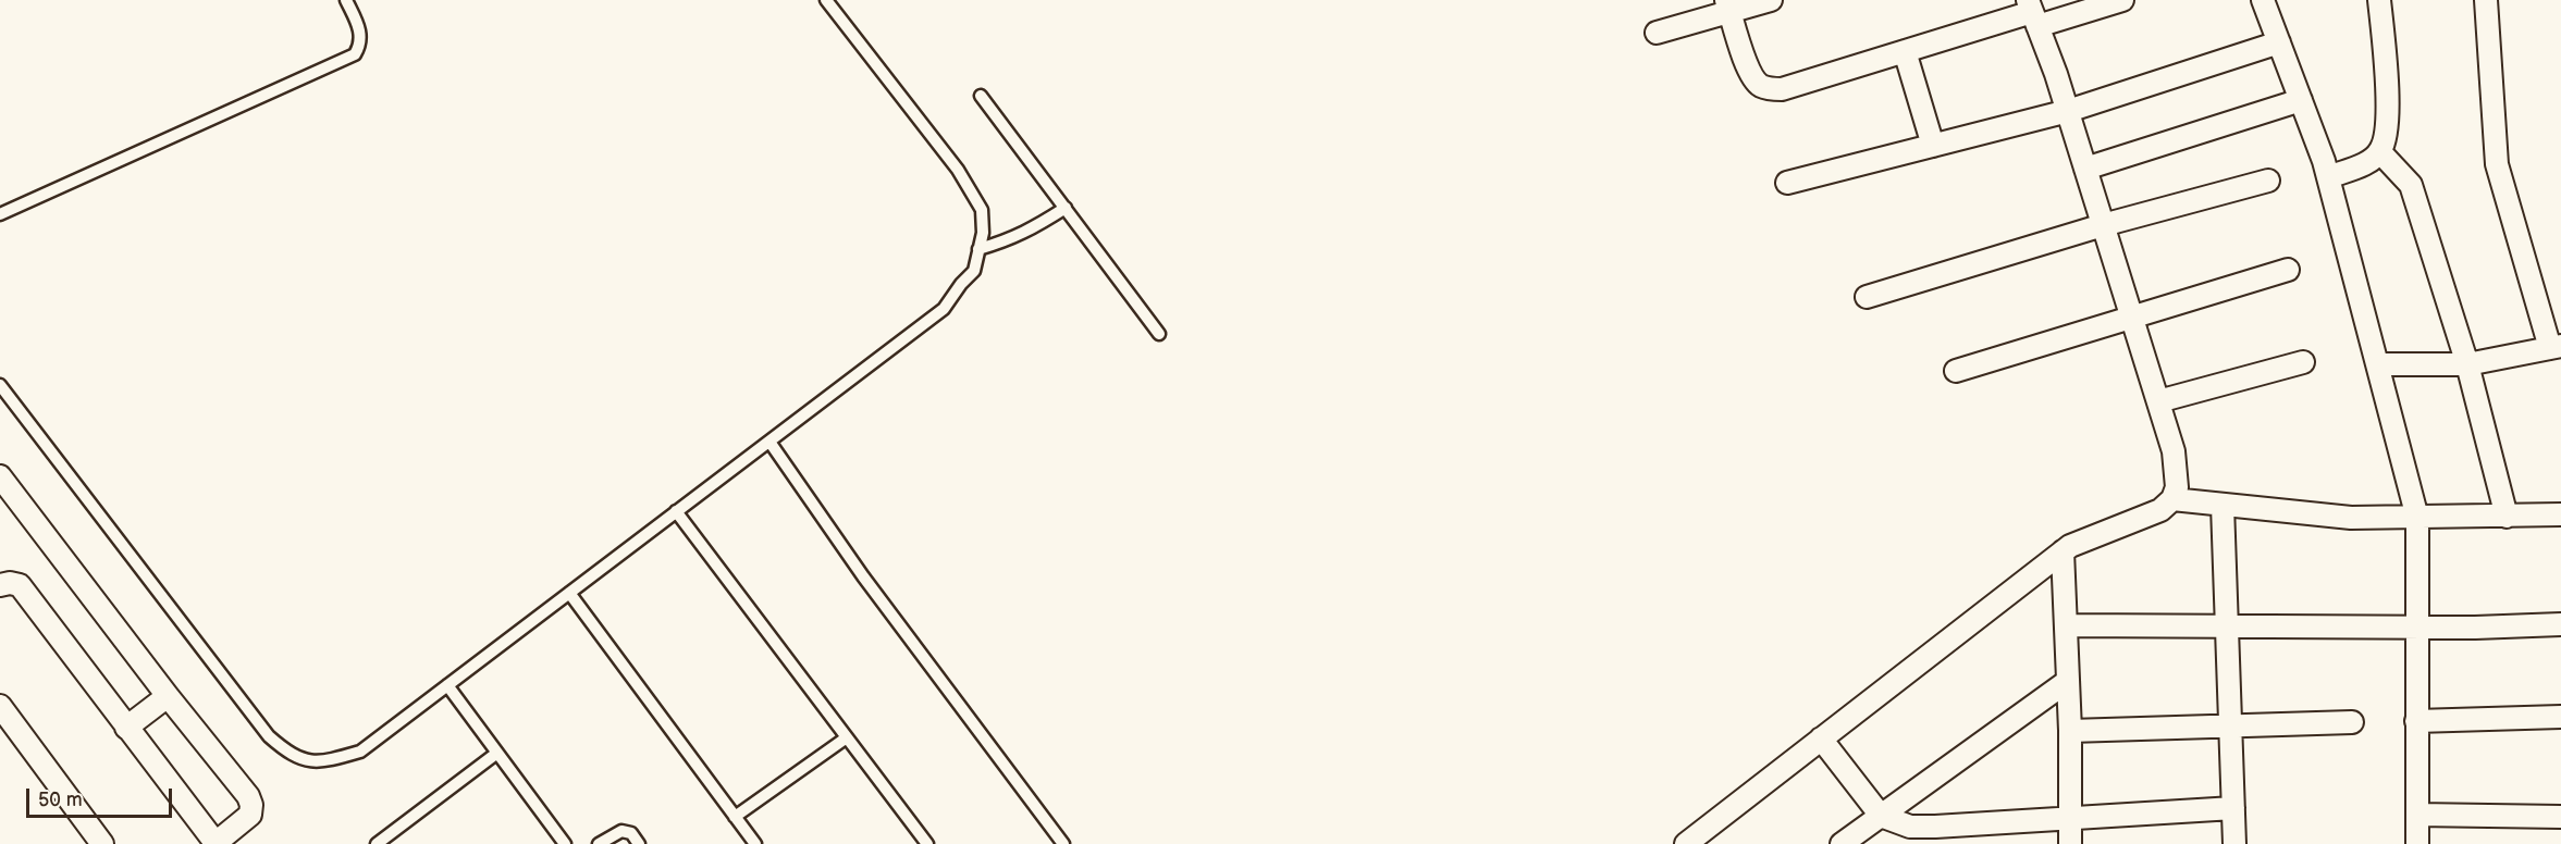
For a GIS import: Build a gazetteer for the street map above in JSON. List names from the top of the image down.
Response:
{
  "scale_bar": "50 m"
}
